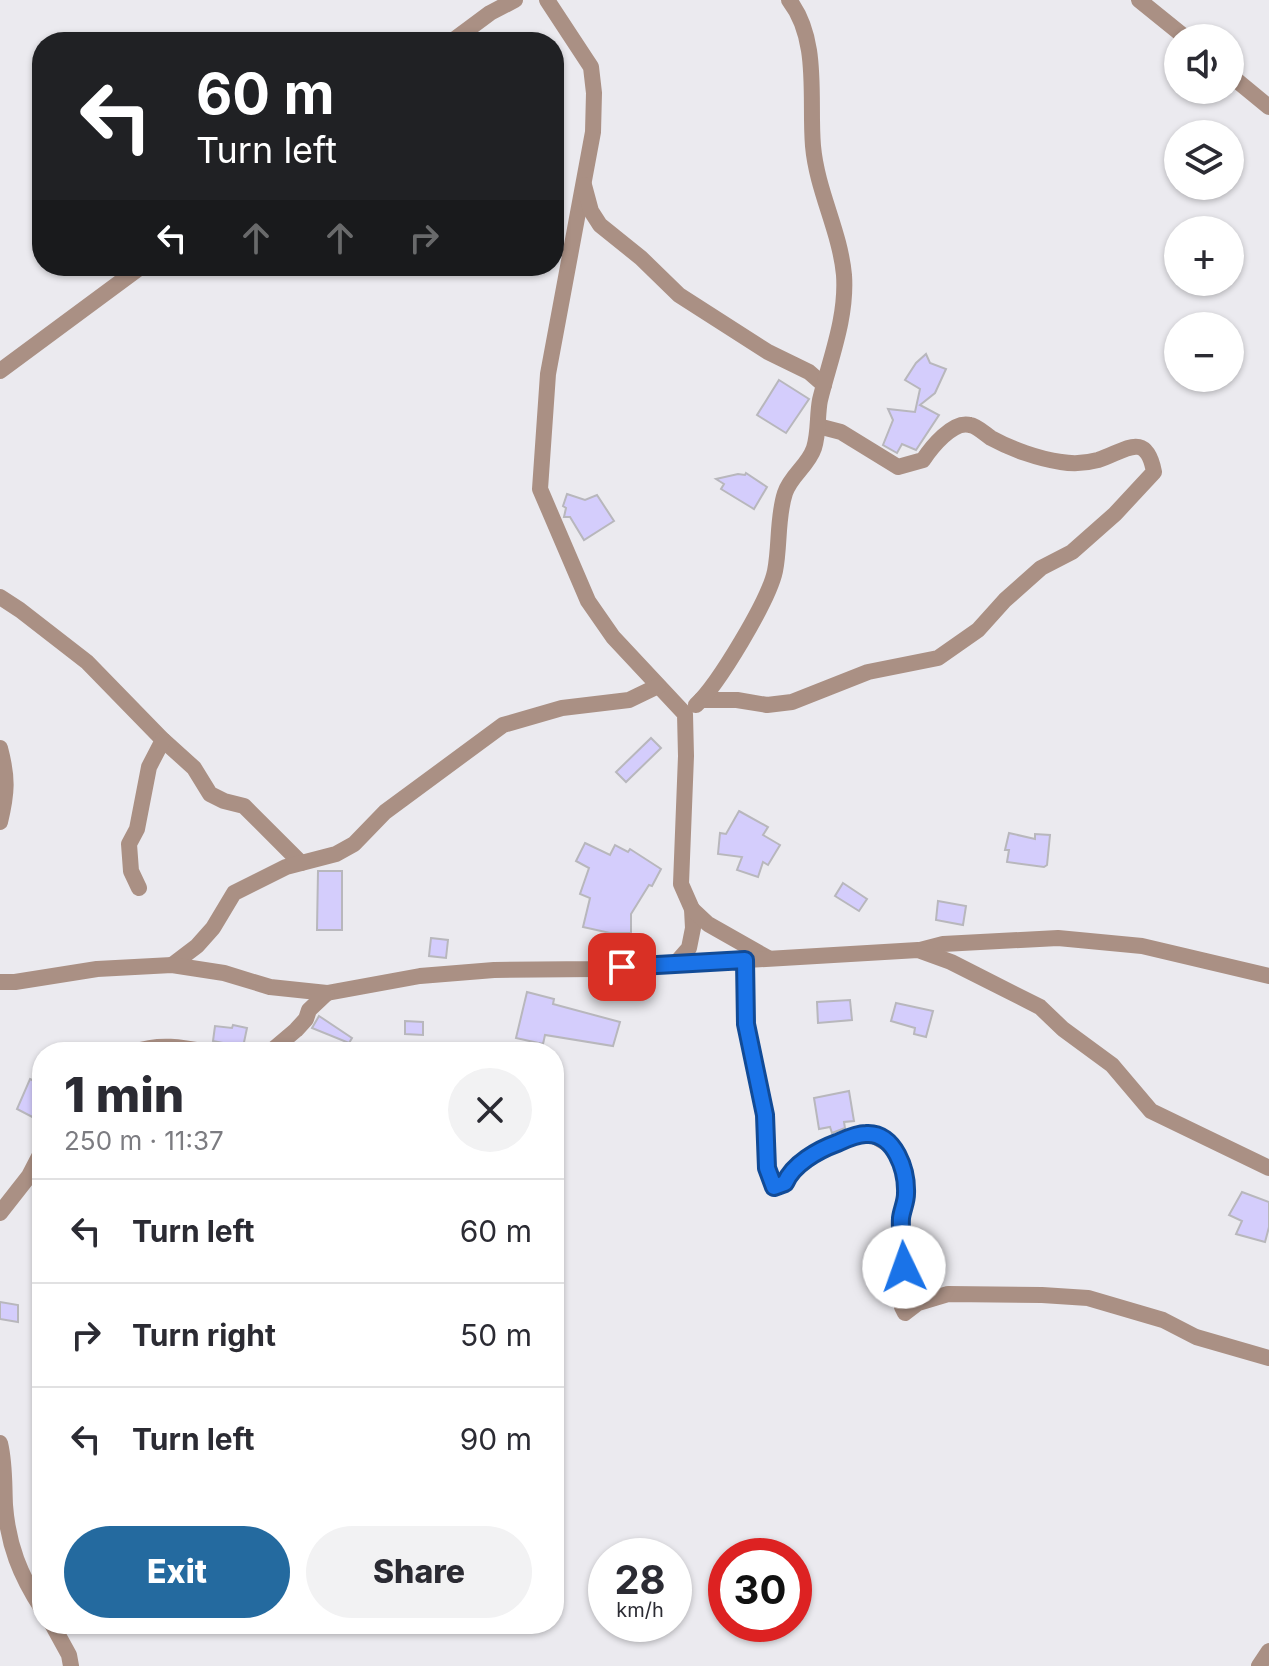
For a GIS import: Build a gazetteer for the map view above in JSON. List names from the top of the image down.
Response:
{
  "page": {
    "map_buttons": ["+", "−"],
    "turn": ["60 m", "Turn left"],
    "heading": ["1 min", "250 m · 11:37"],
    "list": [
      {
        "name": "Turn left",
        "value": "60 m"
      },
      {
        "name": "Turn right",
        "value": "50 m"
      },
      {
        "name": "Turn left",
        "value": "90 m"
      }
    ],
    "buttons": ["Exit", "Share"],
    "speed": "28 km/h",
    "limit": "30"
  }
}
